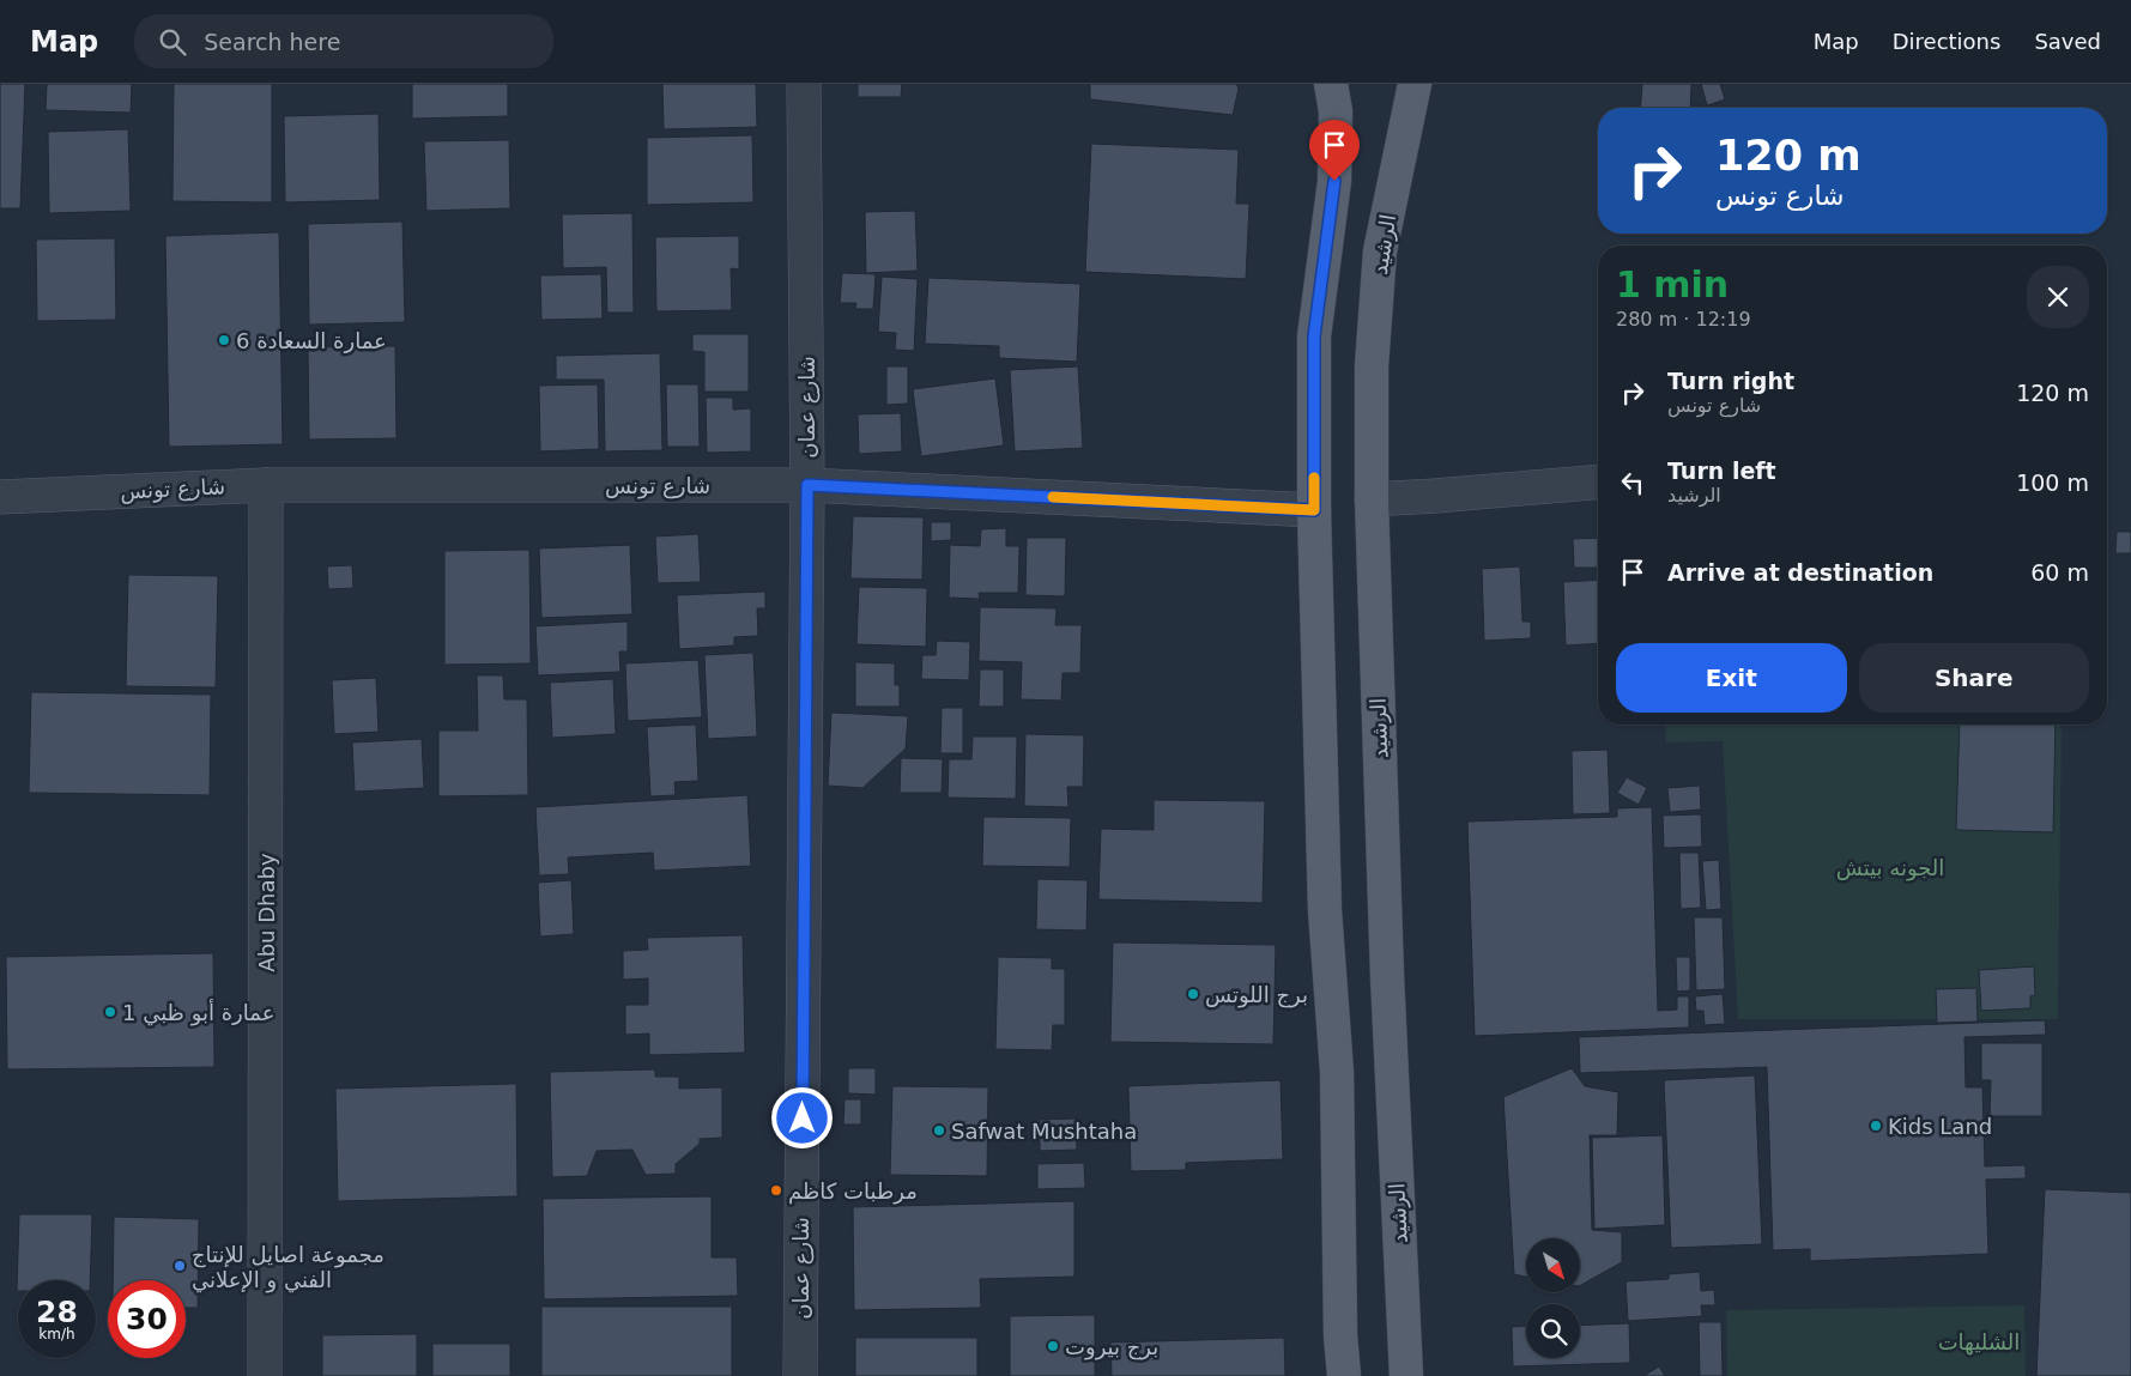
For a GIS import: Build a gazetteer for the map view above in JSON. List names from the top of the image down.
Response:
{
  "streets": {
    "main road": ["الرشيد"],
    "street": ["شارع عمان", "شارع تونس", "Abu Dhaby"]
  },
  "crossings": [
    ["شارع عمان", "شارع تونس"],
    ["شارع تونس", "Abu Dhaby"]
  ],
  "parks": ["الجونه بيتش", "الشليهات"],
  "places": [
    "عمارة السعادة 6",
    "برج اللوتس",
    "عمارة أبو ظبي 1",
    "Kids Land",
    "Safwat Mushtaha",
    "مرطبات كاظم",
    "مجموعة اصايل للإنتاج الفني و الإعلاني",
    "برج بيروت"
  ],
  "north": "bottom right",
  "page": {
    "header": "Map",
    "search": "Search here",
    "nav": ["Map", "Directions", "Saved"],
    "turn": ["120 m", "شارع تونس"],
    "heading": ["1 min", "280 m · 12:19"],
    "list": [
      {
        "name": "Turn right",
        "note": "شارع تونس",
        "value": "120 m"
      },
      {
        "name": "Turn left",
        "note": "الرشيد",
        "value": "100 m"
      },
      {
        "name": "Arrive at destination",
        "value": "60 m"
      }
    ],
    "buttons": ["Exit", "Share"],
    "speed": "28 km/h",
    "limit": "30"
  }
}
